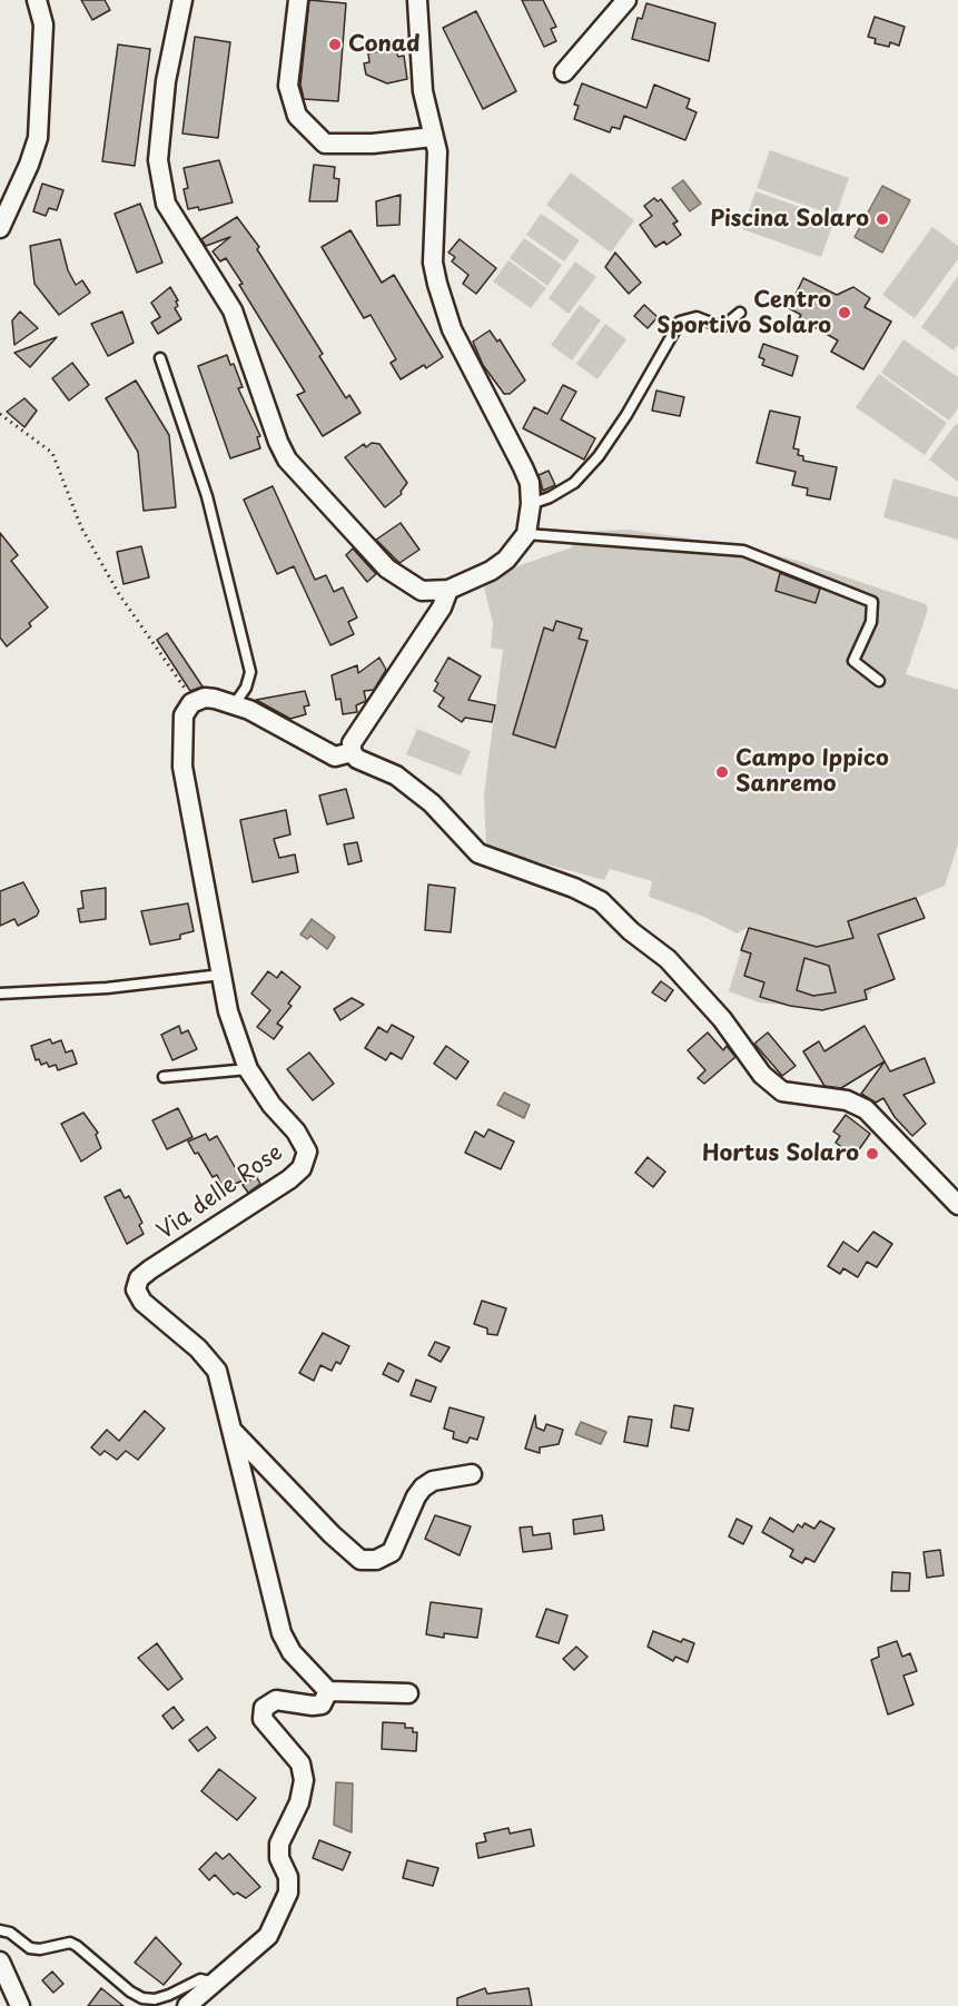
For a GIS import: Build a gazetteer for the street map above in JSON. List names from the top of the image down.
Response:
{
  "streets": {
    "street": ["Via delle Rose"]
  },
  "places": [
    "Conad",
    "Piscina Solaro",
    "Centro Sportivo Solaro",
    "Campo Ippico Sanremo",
    "Hortus Solaro"
  ]
}
